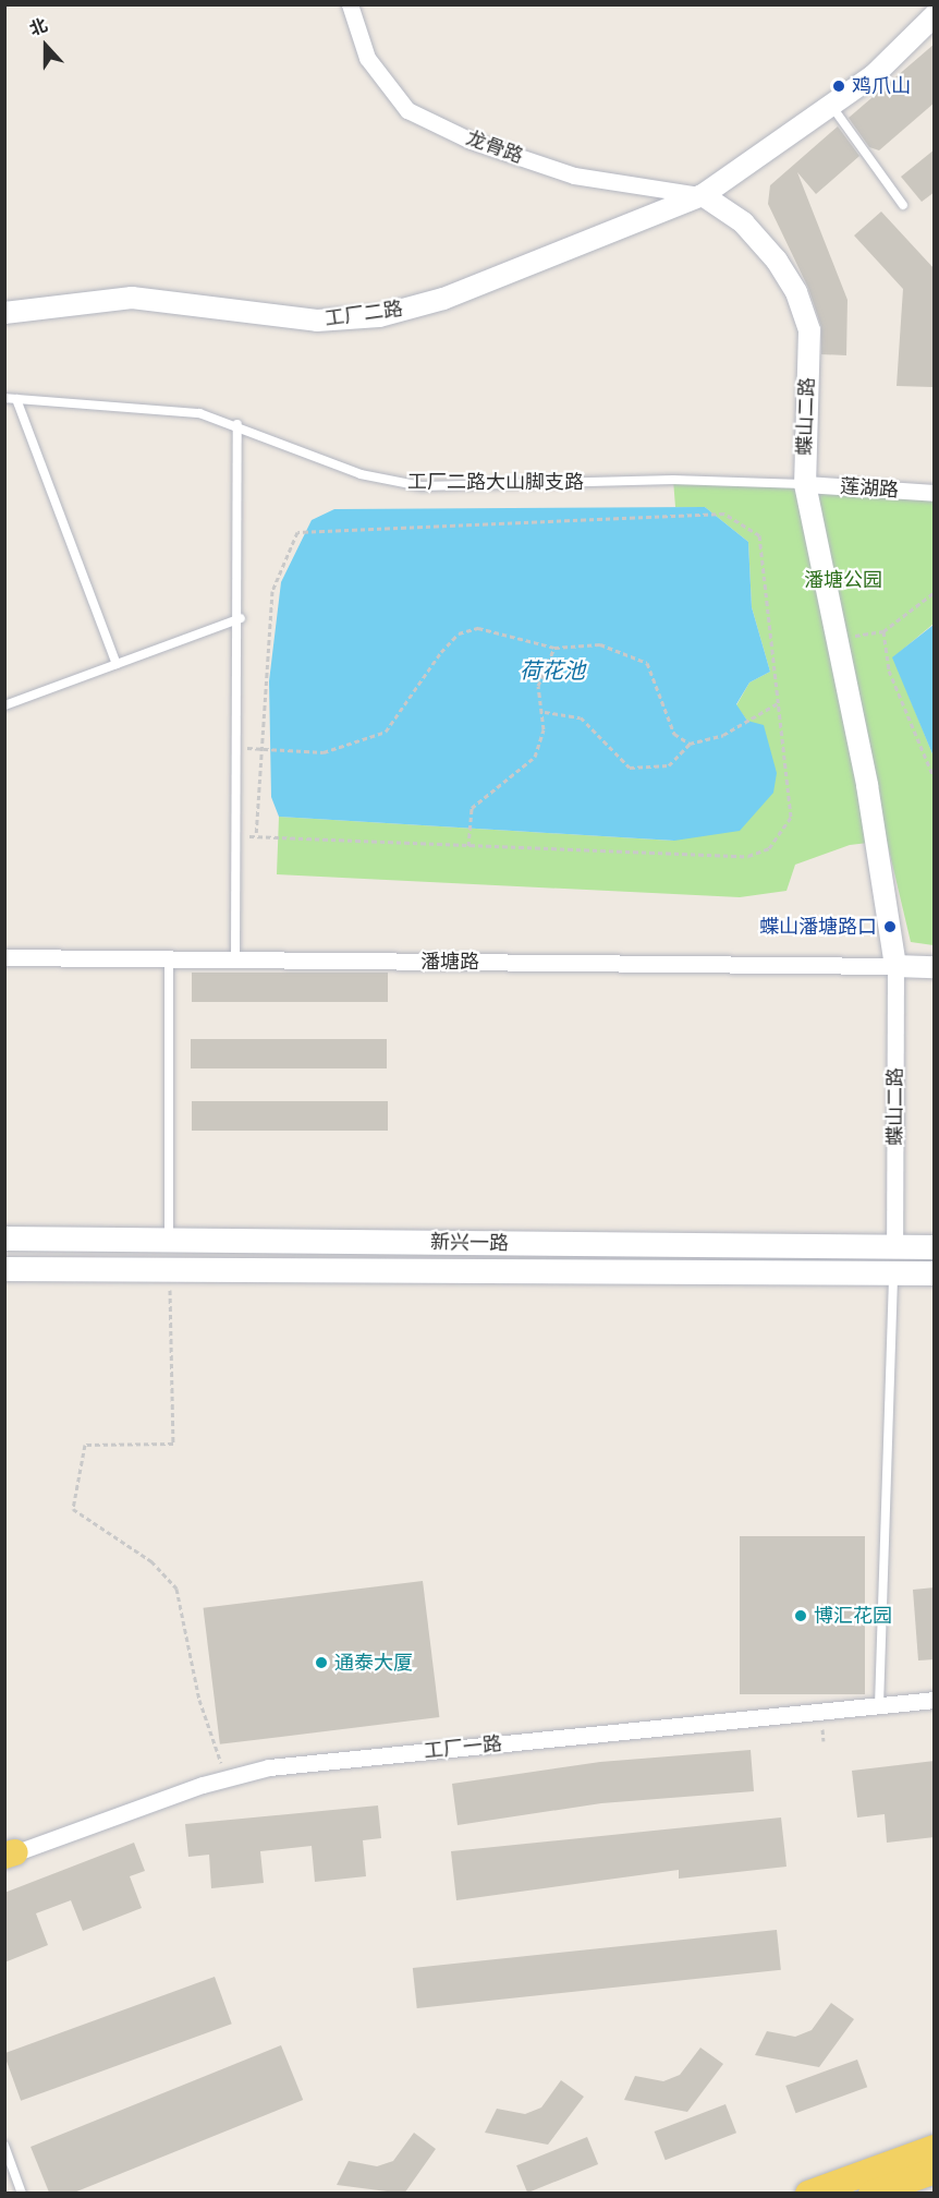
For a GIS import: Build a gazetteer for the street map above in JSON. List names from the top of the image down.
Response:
{
  "streets": {
    "main road": ["新兴一路"],
    "street": [
      "龙骨路",
      "工厂二路",
      "蝶山二路",
      "莲湖路",
      "潘塘路",
      "工厂一路"
    ],
    "lane": ["工厂二路大山脚支路"]
  },
  "crossings": [
    ["龙骨路", "工厂二路"],
    ["龙骨路", "蝶山二路"],
    ["工厂二路", "蝶山二路"],
    ["蝶山二路", "工厂二路大山脚支路"],
    ["蝶山二路", "莲湖路"],
    ["蝶山二路", "潘塘路"],
    ["蝶山二路", "新兴一路"],
    ["工厂二路大山脚支路", "莲湖路"]
  ],
  "water": ["荷花池"],
  "parks": ["潘塘公园"],
  "places": [
    "鸡爪山",
    "蝶山潘塘路口",
    "博汇花园",
    "通泰大厦"
  ],
  "north": "top"
}
